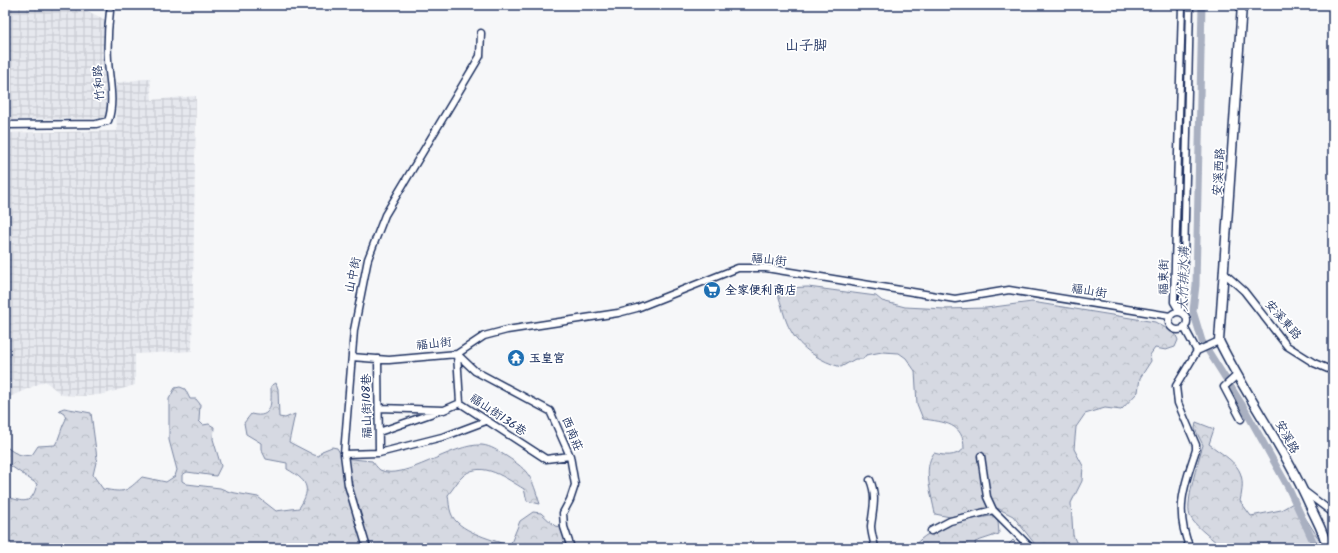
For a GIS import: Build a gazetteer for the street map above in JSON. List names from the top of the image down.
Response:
{
  "streets": {
    "street": [
      "竹和路",
      "安溪西路",
      "福山街",
      "山中街",
      "福東街",
      "安溪東路",
      "福山街108巷",
      "福山街136巷",
      "西南莊",
      "安溪路"
    ]
  },
  "crossings": [
    ["安溪西路", "安溪東路"],
    ["安溪西路", "安溪路"],
    ["福山街", "山中街"],
    ["福山街", "福東街"],
    ["福山街", "福山街108巷"],
    ["福山街", "福山街136巷"],
    ["福山街", "西南莊"],
    ["福山街136巷", "西南莊"]
  ],
  "districts": ["山子脚"],
  "water": ["大竹排水溝"],
  "places": {
    "supermarket": ["全家便利商店"],
    "temple": ["玉皇宮"]
  }
}
